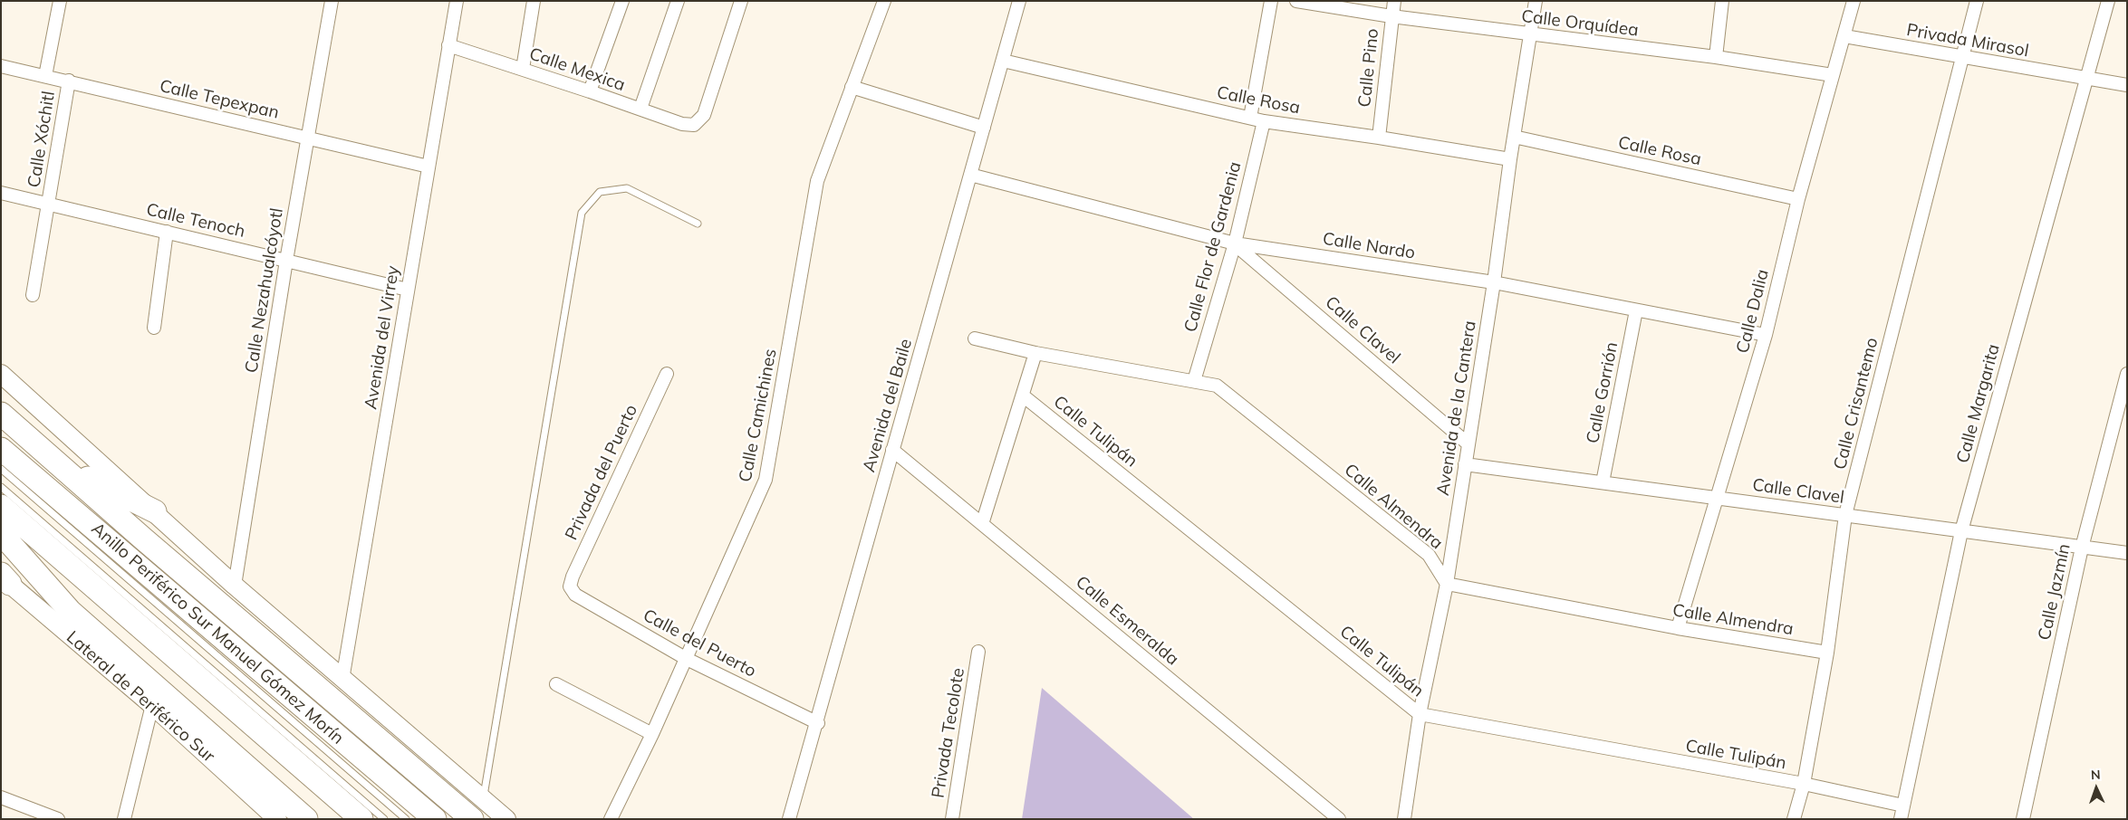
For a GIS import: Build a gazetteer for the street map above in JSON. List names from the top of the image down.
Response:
{
  "streets": {
    "highway": ["Anillo Periférico Sur Manuel Gómez Morín"],
    "street": [
      "Calle Orquídea",
      "Privada Mirasol",
      "Calle Pino",
      "Calle Mexica",
      "Calle Tepexpan",
      "Calle Rosa",
      "Calle Xóchitl",
      "Calle Tenoch",
      "Calle Nardo",
      "Calle Flor de Gardenia",
      "Calle Nezahualcóyotl",
      "Calle Dalia",
      "Calle Clavel",
      "Avenida del Virrey",
      "Calle Gorrión",
      "Calle Crisantemo",
      "Calle Margarita",
      "Avenida del Baile",
      "Avenida de la Cantera",
      "Calle Camichines",
      "Calle Tulipán",
      "Privada del Puerto",
      "Calle Almendra",
      "Calle Jazmín",
      "Calle Esmeralda",
      "Calle del Puerto",
      "Lateral de Periférico Sur",
      "Privada Tecolote"
    ]
  },
  "crossings": [
    ["Calle Orquídea", "Calle Pino"],
    ["Calle Orquídea", "Calle Dalia"],
    ["Calle Orquídea", "Avenida de la Cantera"],
    ["Privada Mirasol", "Calle Dalia"],
    ["Privada Mirasol", "Calle Crisantemo"],
    ["Privada Mirasol", "Calle Margarita"],
    ["Calle Pino", "Calle Rosa"],
    ["Calle Mexica", "Avenida del Virrey"],
    ["Calle Tepexpan", "Calle Xóchitl"],
    ["Calle Tepexpan", "Calle Nezahualcóyotl"],
    ["Calle Tepexpan", "Avenida del Virrey"],
    ["Calle Rosa", "Calle Flor de Gardenia"],
    ["Calle Rosa", "Calle Dalia"],
    ["Calle Rosa", "Avenida del Baile"],
    ["Calle Rosa", "Avenida de la Cantera"],
    ["Calle Xóchitl", "Calle Tenoch"],
    ["Calle Tenoch", "Calle Nezahualcóyotl"],
    ["Calle Tenoch", "Avenida del Virrey"],
    ["Calle Nardo", "Calle Flor de Gardenia"],
    ["Calle Nardo", "Calle Dalia"],
    ["Calle Nardo", "Calle Clavel"],
    ["Calle Nardo", "Calle Gorrión"],
    ["Calle Nardo", "Avenida del Baile"],
    ["Calle Nardo", "Avenida de la Cantera"],
    ["Calle Flor de Gardenia", "Calle Clavel"],
    ["Calle Flor de Gardenia", "Calle Almendra"],
    ["Calle Dalia", "Calle Clavel"],
    ["Calle Dalia", "Calle Almendra"],
    ["Calle Clavel", "Calle Gorrión"],
    ["Calle Clavel", "Calle Crisantemo"],
    ["Calle Clavel", "Calle Margarita"],
    ["Calle Clavel", "Avenida de la Cantera"],
    ["Calle Clavel", "Calle Jazmín"],
    ["Calle Crisantemo", "Calle Tulipán"],
    ["Calle Crisantemo", "Calle Almendra"],
    ["Calle Margarita", "Calle Tulipán"],
    ["Avenida del Baile", "Calle Esmeralda"],
    ["Avenida del Baile", "Calle del Puerto"],
    ["Avenida de la Cantera", "Calle Tulipán"],
    ["Avenida de la Cantera", "Calle Almendra"],
    ["Calle Camichines", "Calle del Puerto"],
    ["Privada del Puerto", "Calle del Puerto"]
  ],
  "north": "top"
}
